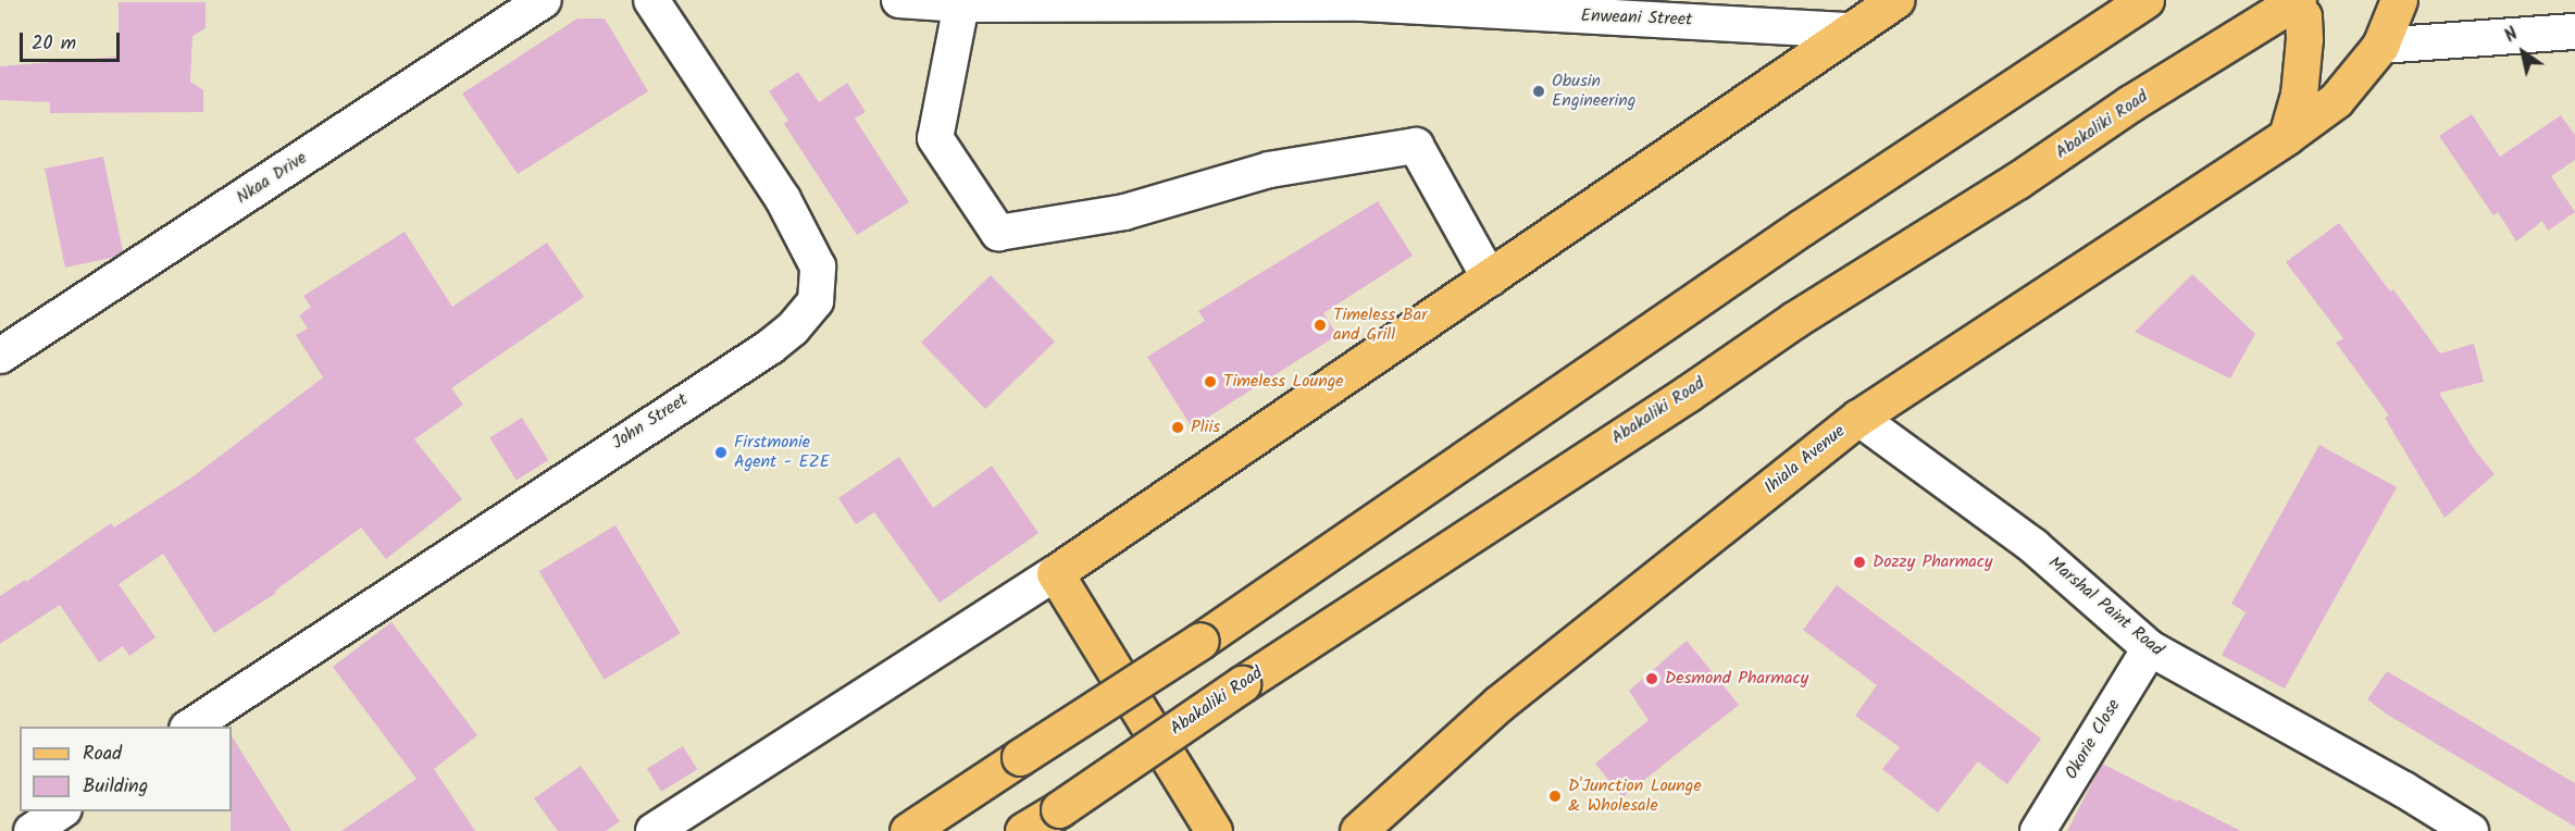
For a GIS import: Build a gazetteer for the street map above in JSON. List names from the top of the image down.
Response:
{
  "streets": {
    "main road": ["Abakaliki Road", "Ihiala Avenue"],
    "street": [
      "Enweani Street",
      "Nkaa Drive",
      "John Street",
      "Marshal Paint Road",
      "Okorie Close"
    ]
  },
  "crossings": [
    ["Ihiala Avenue", "Marshal Paint Road"],
    ["Marshal Paint Road", "Okorie Close"]
  ],
  "places": [
    "Obusin Engineering",
    "Timeless Bar and Grill",
    "Timeless Lounge",
    "Pliis",
    "Firstmonie Agent - EZE",
    "Dozzy Pharmacy",
    "Desmond Pharmacy",
    "D'Junction Lounge & Wholesale"
  ],
  "legend": ["Road", "Building"],
  "scale_bar": "20 m",
  "north": "top left"
}
